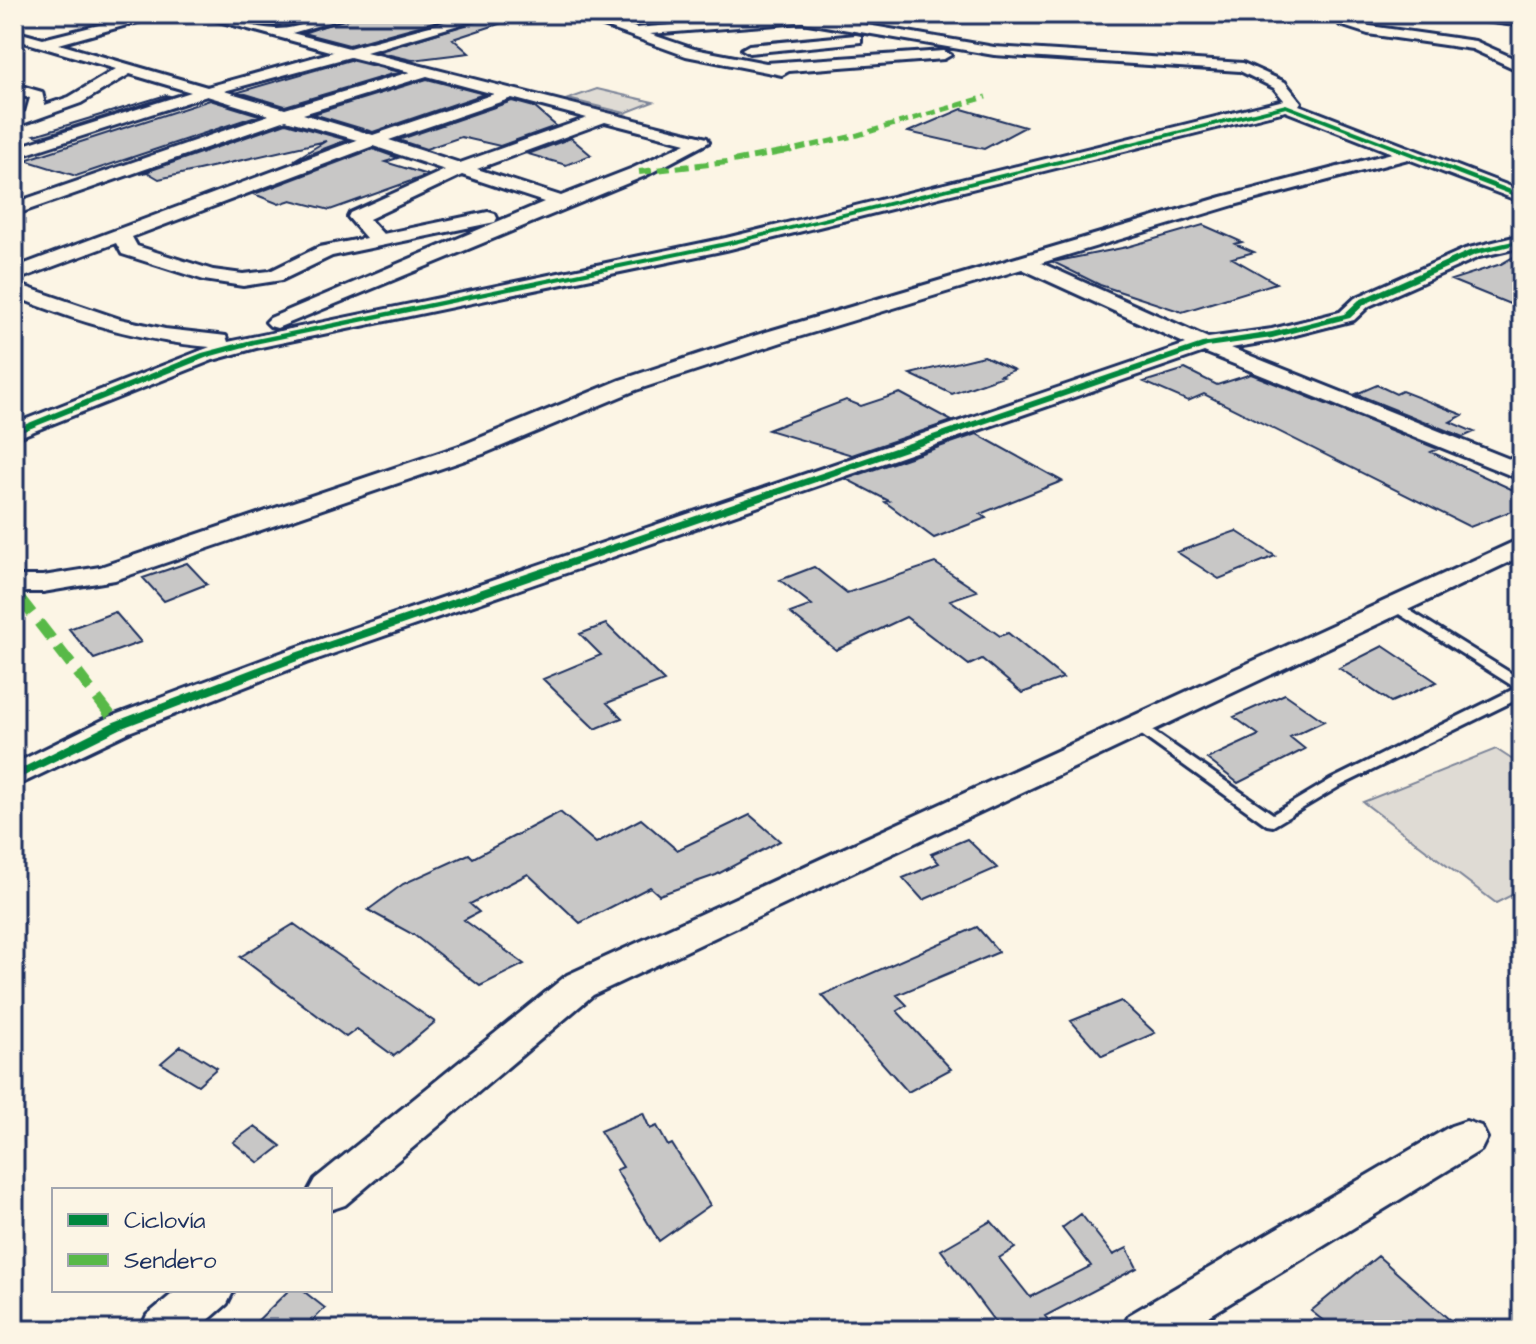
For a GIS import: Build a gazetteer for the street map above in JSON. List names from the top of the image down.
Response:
{
  "legend": ["Ciclovía", "Sendero"]
}
